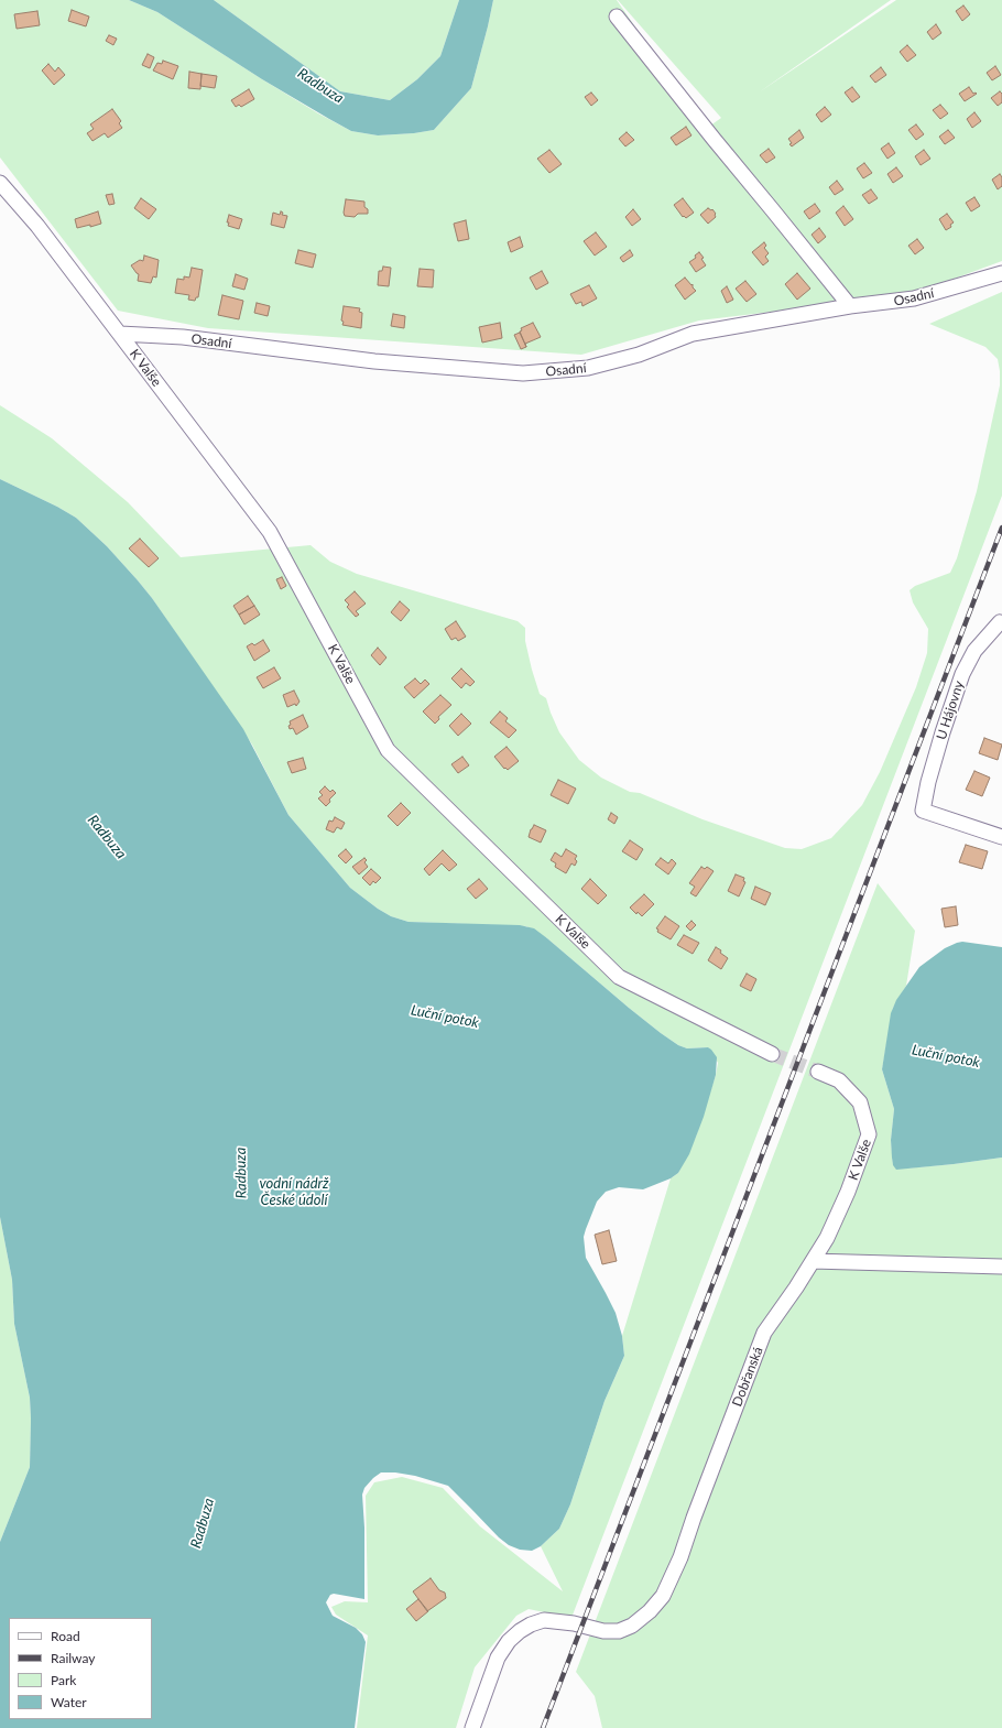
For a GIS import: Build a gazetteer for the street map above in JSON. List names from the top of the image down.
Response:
{
  "streets": {
    "street": [
      "Osadní",
      "K Valše",
      "U Hájovny",
      "Dobřanská"
    ]
  },
  "crossings": [
    ["Osadní", "K Valše"],
    ["K Valše", "Dobřanská"]
  ],
  "water": ["Radbuza", "Luční potok", "vodní nádrž České údolí"],
  "legend": [
    "Road",
    "Railway",
    "Park",
    "Water"
  ]
}
